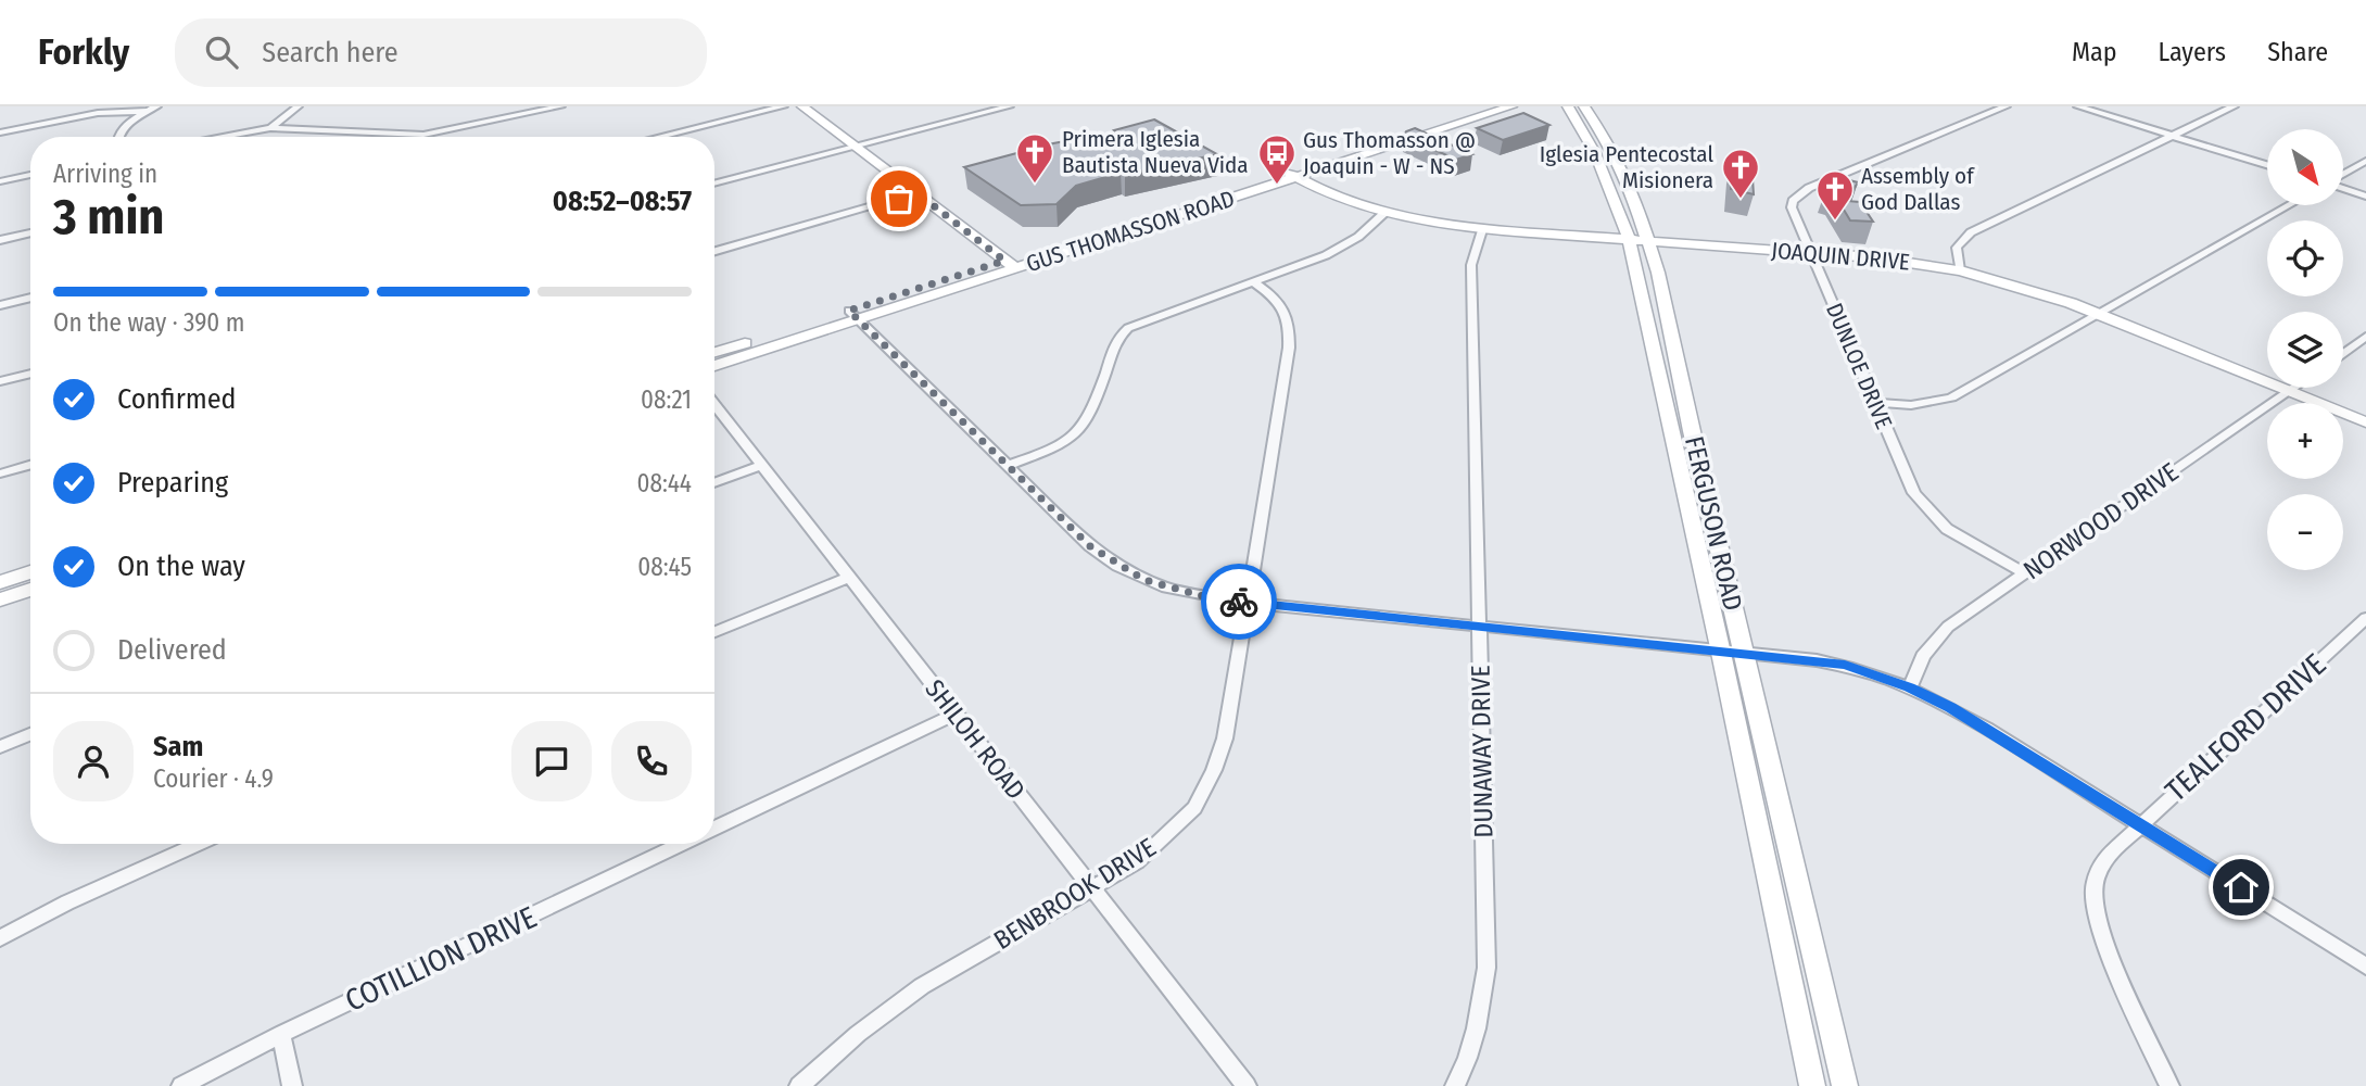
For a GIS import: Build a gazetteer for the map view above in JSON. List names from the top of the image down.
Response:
{
  "streets": {
    "main road": ["GUS THOMASSON ROAD", "JOAQUIN DRIVE", "FERGUSON ROAD"],
    "street": [
      "DUNLOE DRIVE",
      "NORWOOD DRIVE",
      "TEALFORD DRIVE",
      "SHILOH ROAD",
      "DUNAWAY DRIVE",
      "BENBROOK DRIVE",
      "COTILLION DRIVE"
    ]
  },
  "crossings": [
    ["GUS THOMASSON ROAD", "JOAQUIN DRIVE"],
    ["JOAQUIN DRIVE", "DUNLOE DRIVE"],
    ["JOAQUIN DRIVE", "NORWOOD DRIVE"],
    ["JOAQUIN DRIVE", "FERGUSON ROAD"],
    ["JOAQUIN DRIVE", "DUNAWAY DRIVE"],
    ["DUNLOE DRIVE", "NORWOOD DRIVE"],
    ["SHILOH ROAD", "BENBROOK DRIVE"],
    ["SHILOH ROAD", "COTILLION DRIVE"]
  ],
  "places": {
    "church": ["Primera Iglesia Bautista Nueva Vida", "Iglesia Pentecostal Misionera", "Assembly of God Dallas"],
    "bus stop": ["Gus Thomasson @ Joaquin - W - NS"]
  },
  "north": "bottom right",
  "page": {
    "header": "Forkly",
    "search": "Search here",
    "nav": ["Map", "Layers", "Share"],
    "map_buttons": ["+", "−"],
    "heading": ["3 min", "Arriving in", "08:52–08:57"],
    "panel": ["Sam", "Courier · 4.9"],
    "bar": "On the way · 390 m",
    "list": [
      ["Confirmed", "08:21"],
      ["Preparing", "08:44"],
      ["On the way", "08:45"],
      "Delivered"
    ]
  }
}
